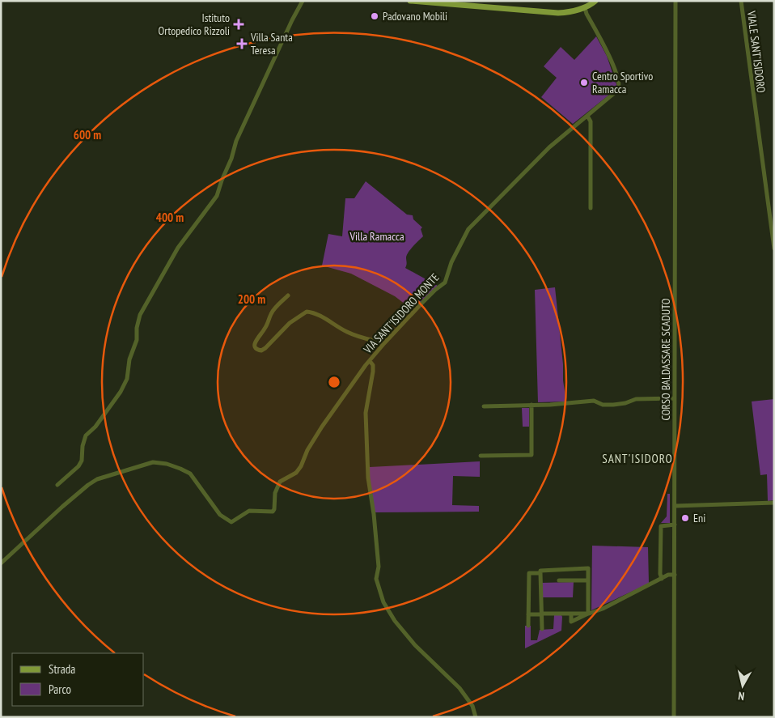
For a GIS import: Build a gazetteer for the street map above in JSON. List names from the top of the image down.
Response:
{
  "streets": {
    "street": ["VIALE SANT'ISIDORO", "VIA SANT'ISIDORO MONTE", "CORSO BALDASSARE SCADUTO"]
  },
  "districts": ["SANT'ISIDORO"],
  "parks": ["Villa Ramacca"],
  "places": {
    "other": ["Padovano Mobili", "Centro Sportivo Ramacca", "Eni"],
    "health": ["Istituto Ortopedico Rizzoli", "Villa Santa Teresa"]
  },
  "legend": ["Strada", "Parco"],
  "north": "bottom",
  "rings": ["600 m", "400 m", "200 m"]
}
